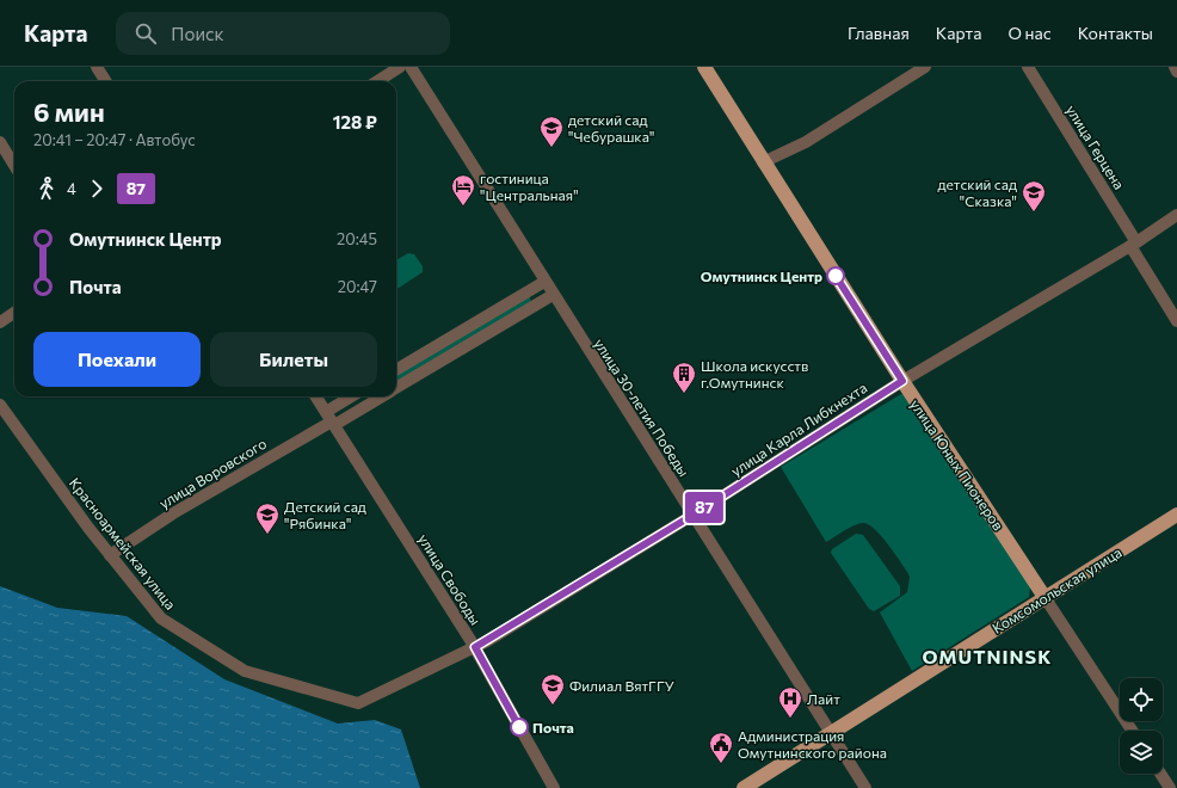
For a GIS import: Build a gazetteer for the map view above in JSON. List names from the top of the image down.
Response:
{
  "streets": {
    "main road": ["улица Юных Пионеров", "Комсомольская улица"],
    "street": [
      "улица Герцена",
      "улица 30-летия Победы",
      "улица Карла Либкнехта",
      "улица Воровского",
      "Красноармейская улица",
      "улица Свободы"
    ]
  },
  "crossings": [
    ["улица Герцена", "улица Карла Либкнехта"],
    ["улица 30-летия Победы", "улица Карла Либкнехта"],
    ["улица 30-летия Победы", "Комсомольская улица"],
    ["улица Карла Либкнехта", "улица Юных Пионеров"],
    ["улица Карла Либкнехта", "Красноармейская улица"],
    ["улица Карла Либкнехта", "улица Свободы"],
    ["улица Юных Пионеров", "Комсомольская улица"],
    ["улица Воровского", "Красноармейская улица"],
    ["улица Воровского", "улица Свободы"]
  ],
  "districts": ["OMUTNINSK"],
  "places": {
    "school or university": [
      "детский сад \"Чебурашка\"",
      "детский сад \"Сказка\"",
      "Детский сад \"Рябинка\"",
      "Филиал ВятГГУ"
    ],
    "hotel": ["гостиница \"Центральная\""],
    "other": ["Омутнинск Центр", "Почта"],
    "building": ["Школа искусств г.Омутнинск"],
    "hospital": ["Лайт"],
    "public building": ["Администрация Омутнинского района"]
  },
  "lines": ["bus line 87"],
  "page": {
    "header": "Карта",
    "search": "Поиск",
    "nav": [
      "Главная",
      "Карта",
      "О нас",
      "Контакты"
    ],
    "on_map": "87",
    "heading": ["6 мин", "20:41 – 20:47 · Автобус", "128 ₽"],
    "legs": ["4", "87"],
    "list": [
      {
        "name": "Омутнинск Центр",
        "value": "20:45"
      },
      {
        "name": "Почта",
        "value": "20:47"
      }
    ],
    "buttons": ["Поехали", "Билеты"]
  }
}
